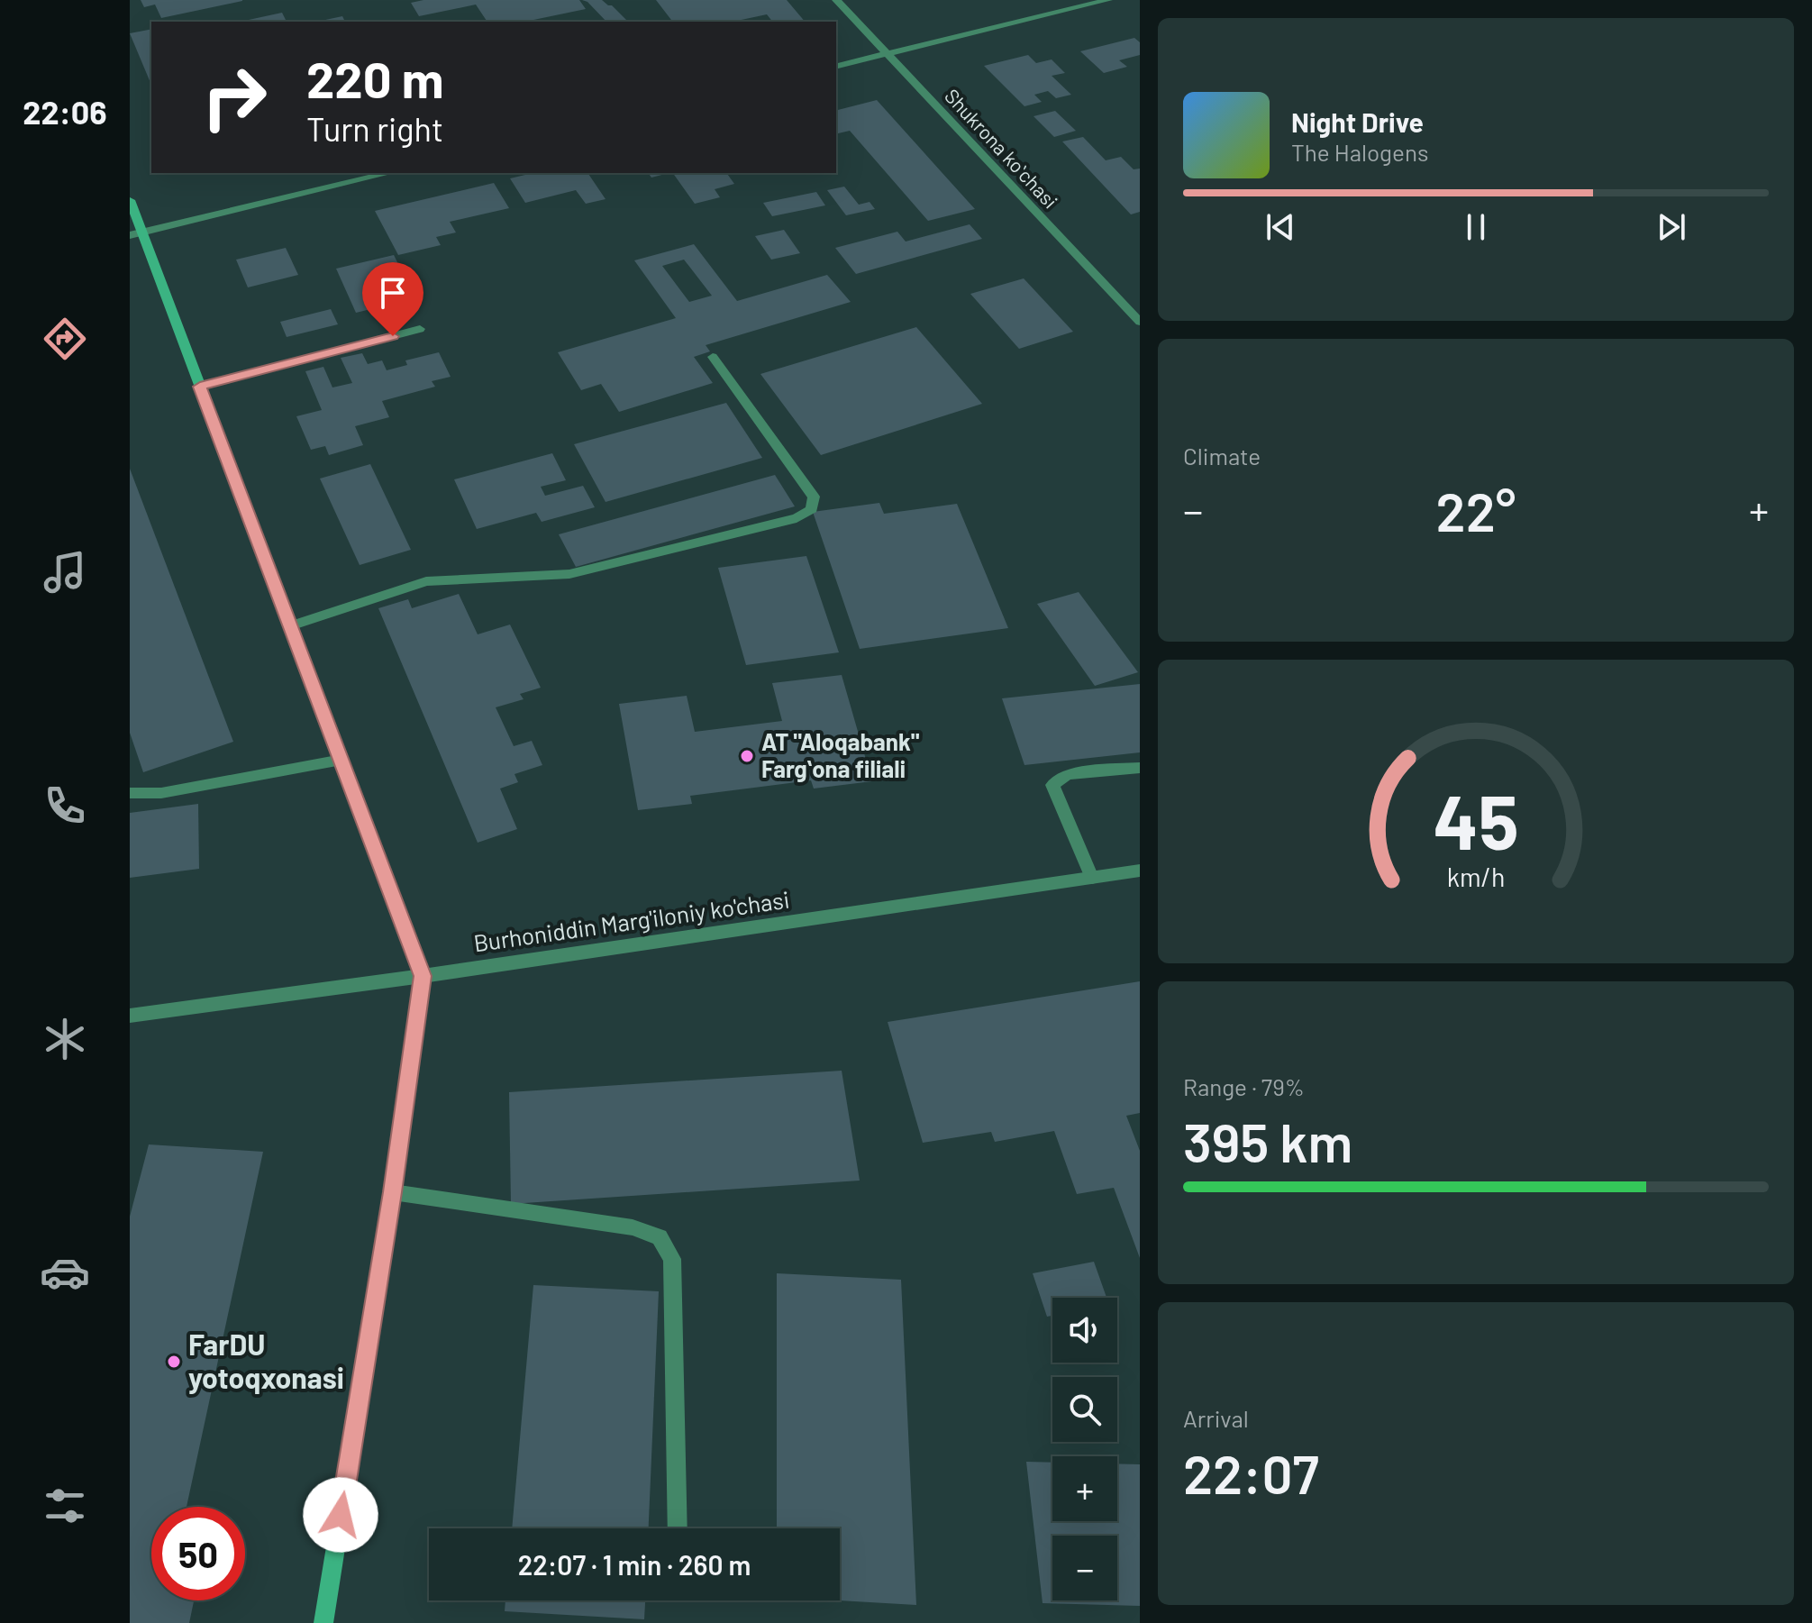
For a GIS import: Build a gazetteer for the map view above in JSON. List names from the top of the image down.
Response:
{
  "streets": {
    "street": ["Shukrona koʻchasi", "Burhoniddin Marg'iloniy ko'chasi"]
  },
  "places": ["AT \"Aloqabank\" Fargʻona filiali", "FarDU yotoqxonasi"],
  "page": {
    "tabs": "22:06",
    "turn": ["220 m", "Turn right"],
    "song": ["Night Drive", "The Halogens"],
    "tile": [
      "Climate",
      ["Range · 79%", "395 km"],
      ["Arrival", "22:07"]
    ],
    "heat": ["−", "22°", "+"],
    "map_buttons": ["+", "−"],
    "limit": "50",
    "trip": "22:07 · 1 min · 260 m",
    "gauge": ["45", "km/h"]
  }
}
